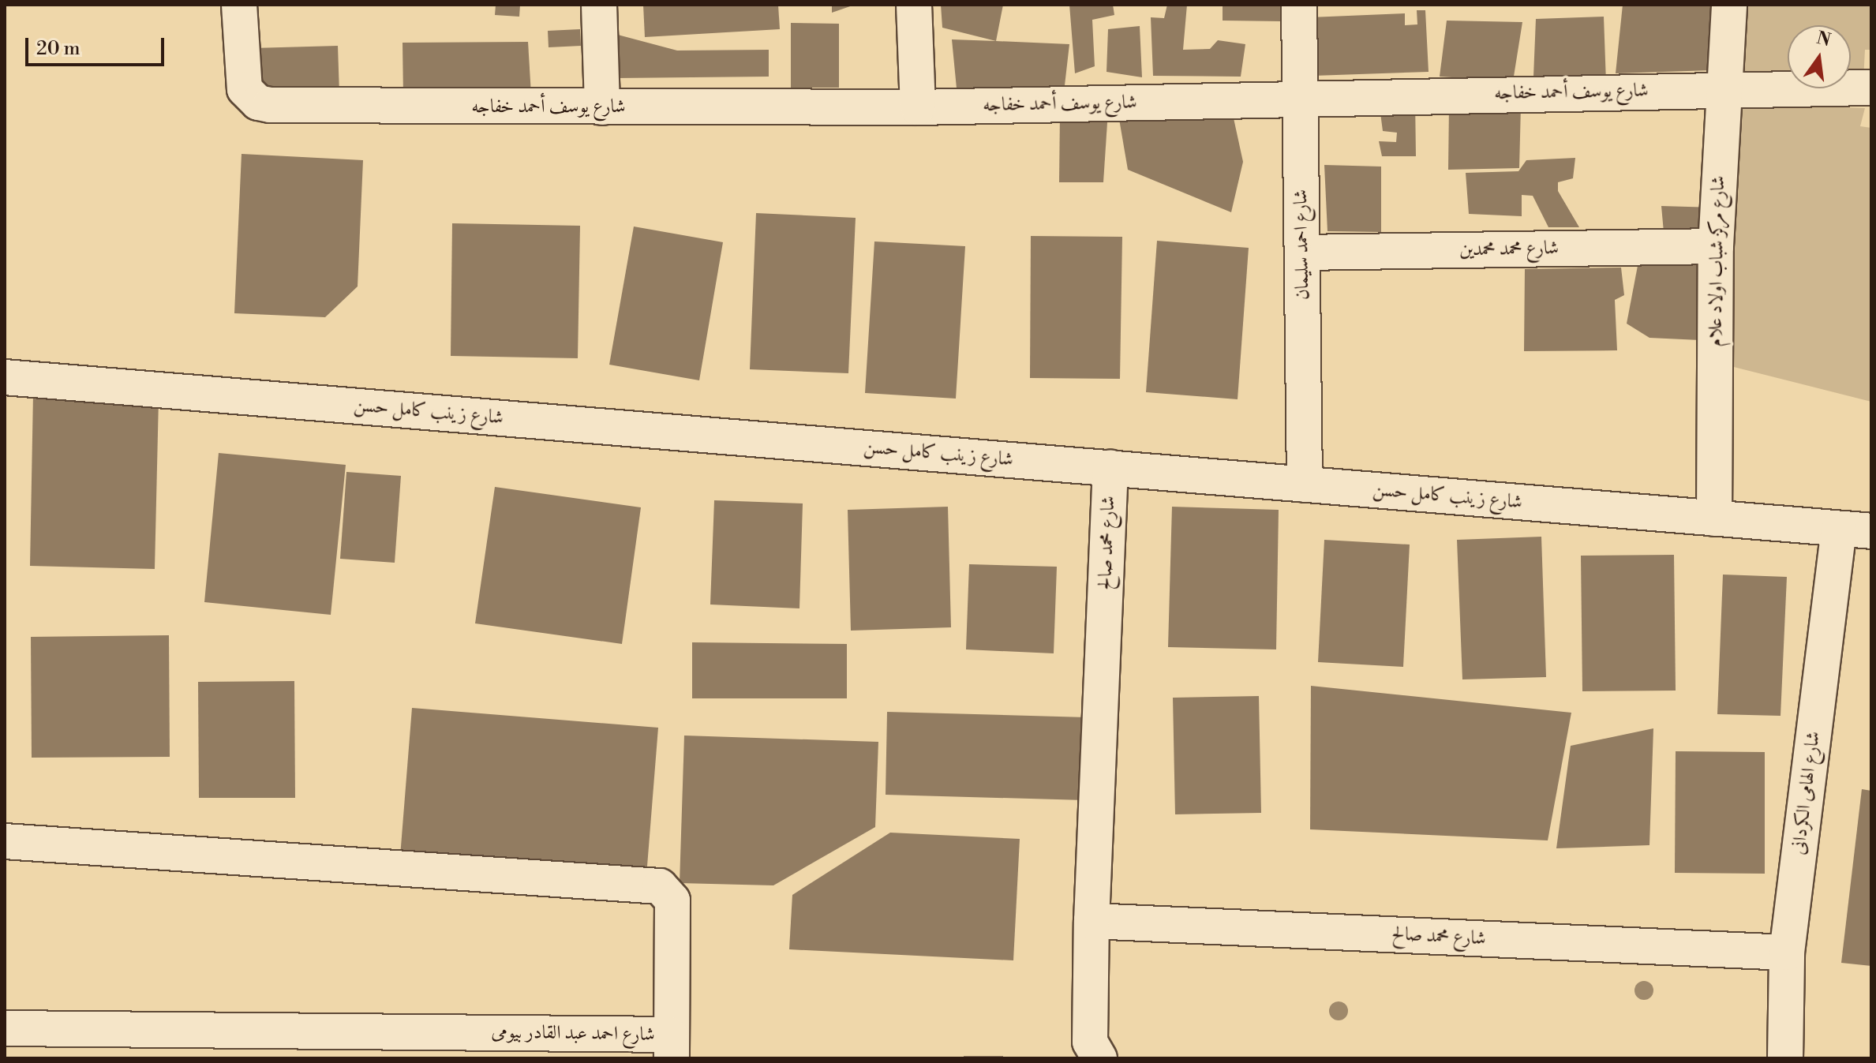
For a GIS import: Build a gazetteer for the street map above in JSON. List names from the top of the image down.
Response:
{
  "streets": {
    "street": [
      "شارع يوسف أحمد خفاجه",
      "شارع احمد سليمان",
      "شارع محمد محمدين",
      "شارع مركز شباب اولاد علام",
      "شارع زينب كامل حسن",
      "شارع محمد صالح",
      "شارع الهامى الكردانى",
      "شارع احمد عبد القادر بيومى"
    ]
  },
  "crossings": [
    ["شارع يوسف أحمد خفاجه", "شارع احمد سليمان"],
    ["شارع يوسف أحمد خفاجه", "شارع مركز شباب اولاد علام"],
    ["شارع احمد سليمان", "شارع محمد محمدين"],
    ["شارع احمد سليمان", "شارع زينب كامل حسن"],
    ["شارع محمد محمدين", "شارع مركز شباب اولاد علام"],
    ["شارع مركز شباب اولاد علام", "شارع زينب كامل حسن"],
    ["شارع زينب كامل حسن", "شارع محمد صالح"],
    ["شارع زينب كامل حسن", "شارع الهامى الكردانى"],
    ["شارع محمد صالح", "شارع الهامى الكردانى"]
  ],
  "scale_bar": "20 m",
  "north": "top"
}
